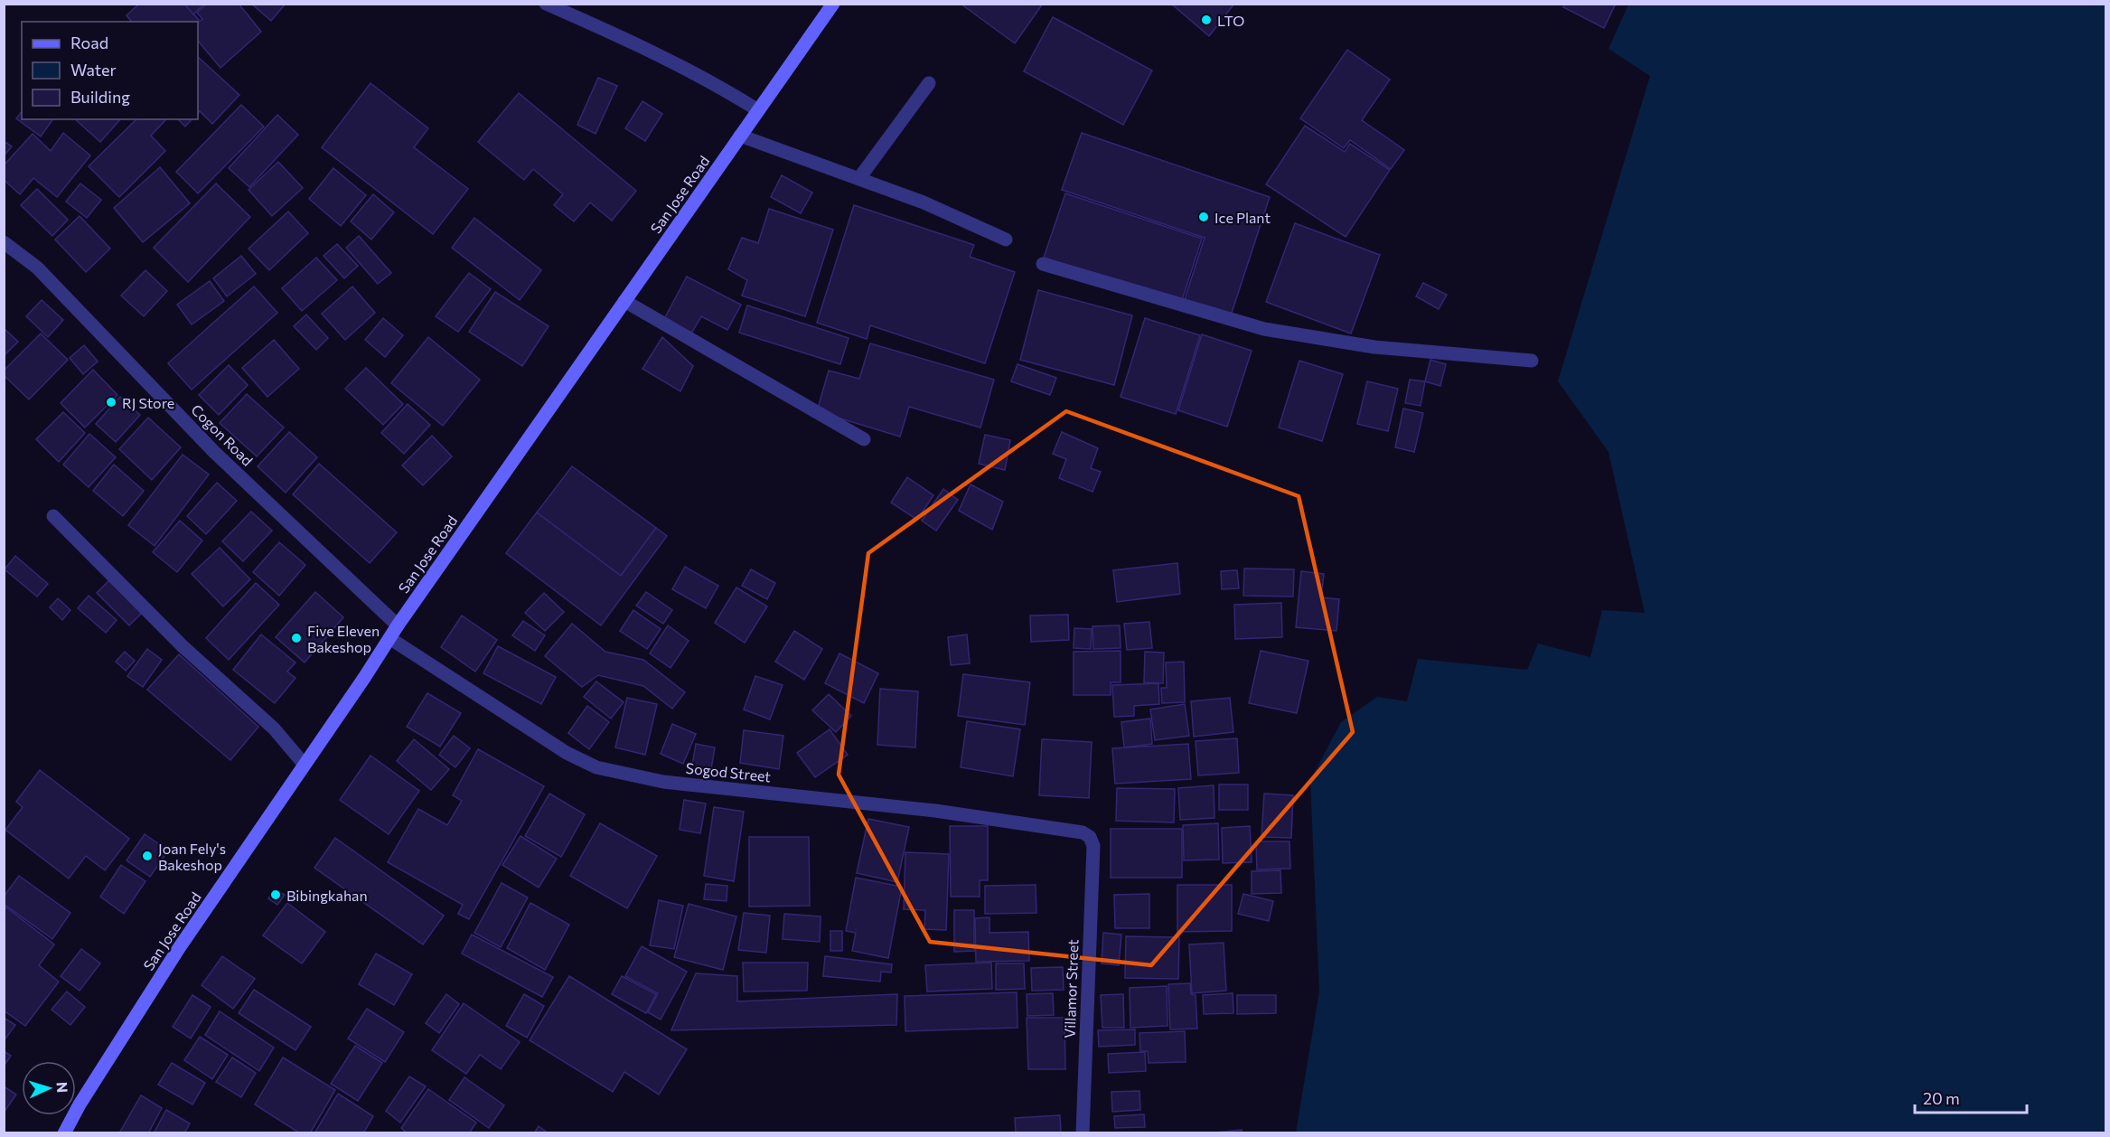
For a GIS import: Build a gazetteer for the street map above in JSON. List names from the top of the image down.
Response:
{
  "streets": {
    "main road": ["San Jose Road"],
    "street": ["Cogon Road", "Sogod Street", "Villamor Street"]
  },
  "crossings": [
    ["San Jose Road", "Cogon Road"],
    ["San Jose Road", "Sogod Street"],
    ["Sogod Street", "Villamor Street"]
  ],
  "places": [
    "LTO",
    "Ice Plant",
    "RJ Store",
    "Five Eleven Bakeshop",
    "Joan Fely's Bakeshop",
    "Bibingkahan"
  ],
  "legend": ["Road", "Water", "Building"],
  "scale_bar": "20 m",
  "north": "right"
}
